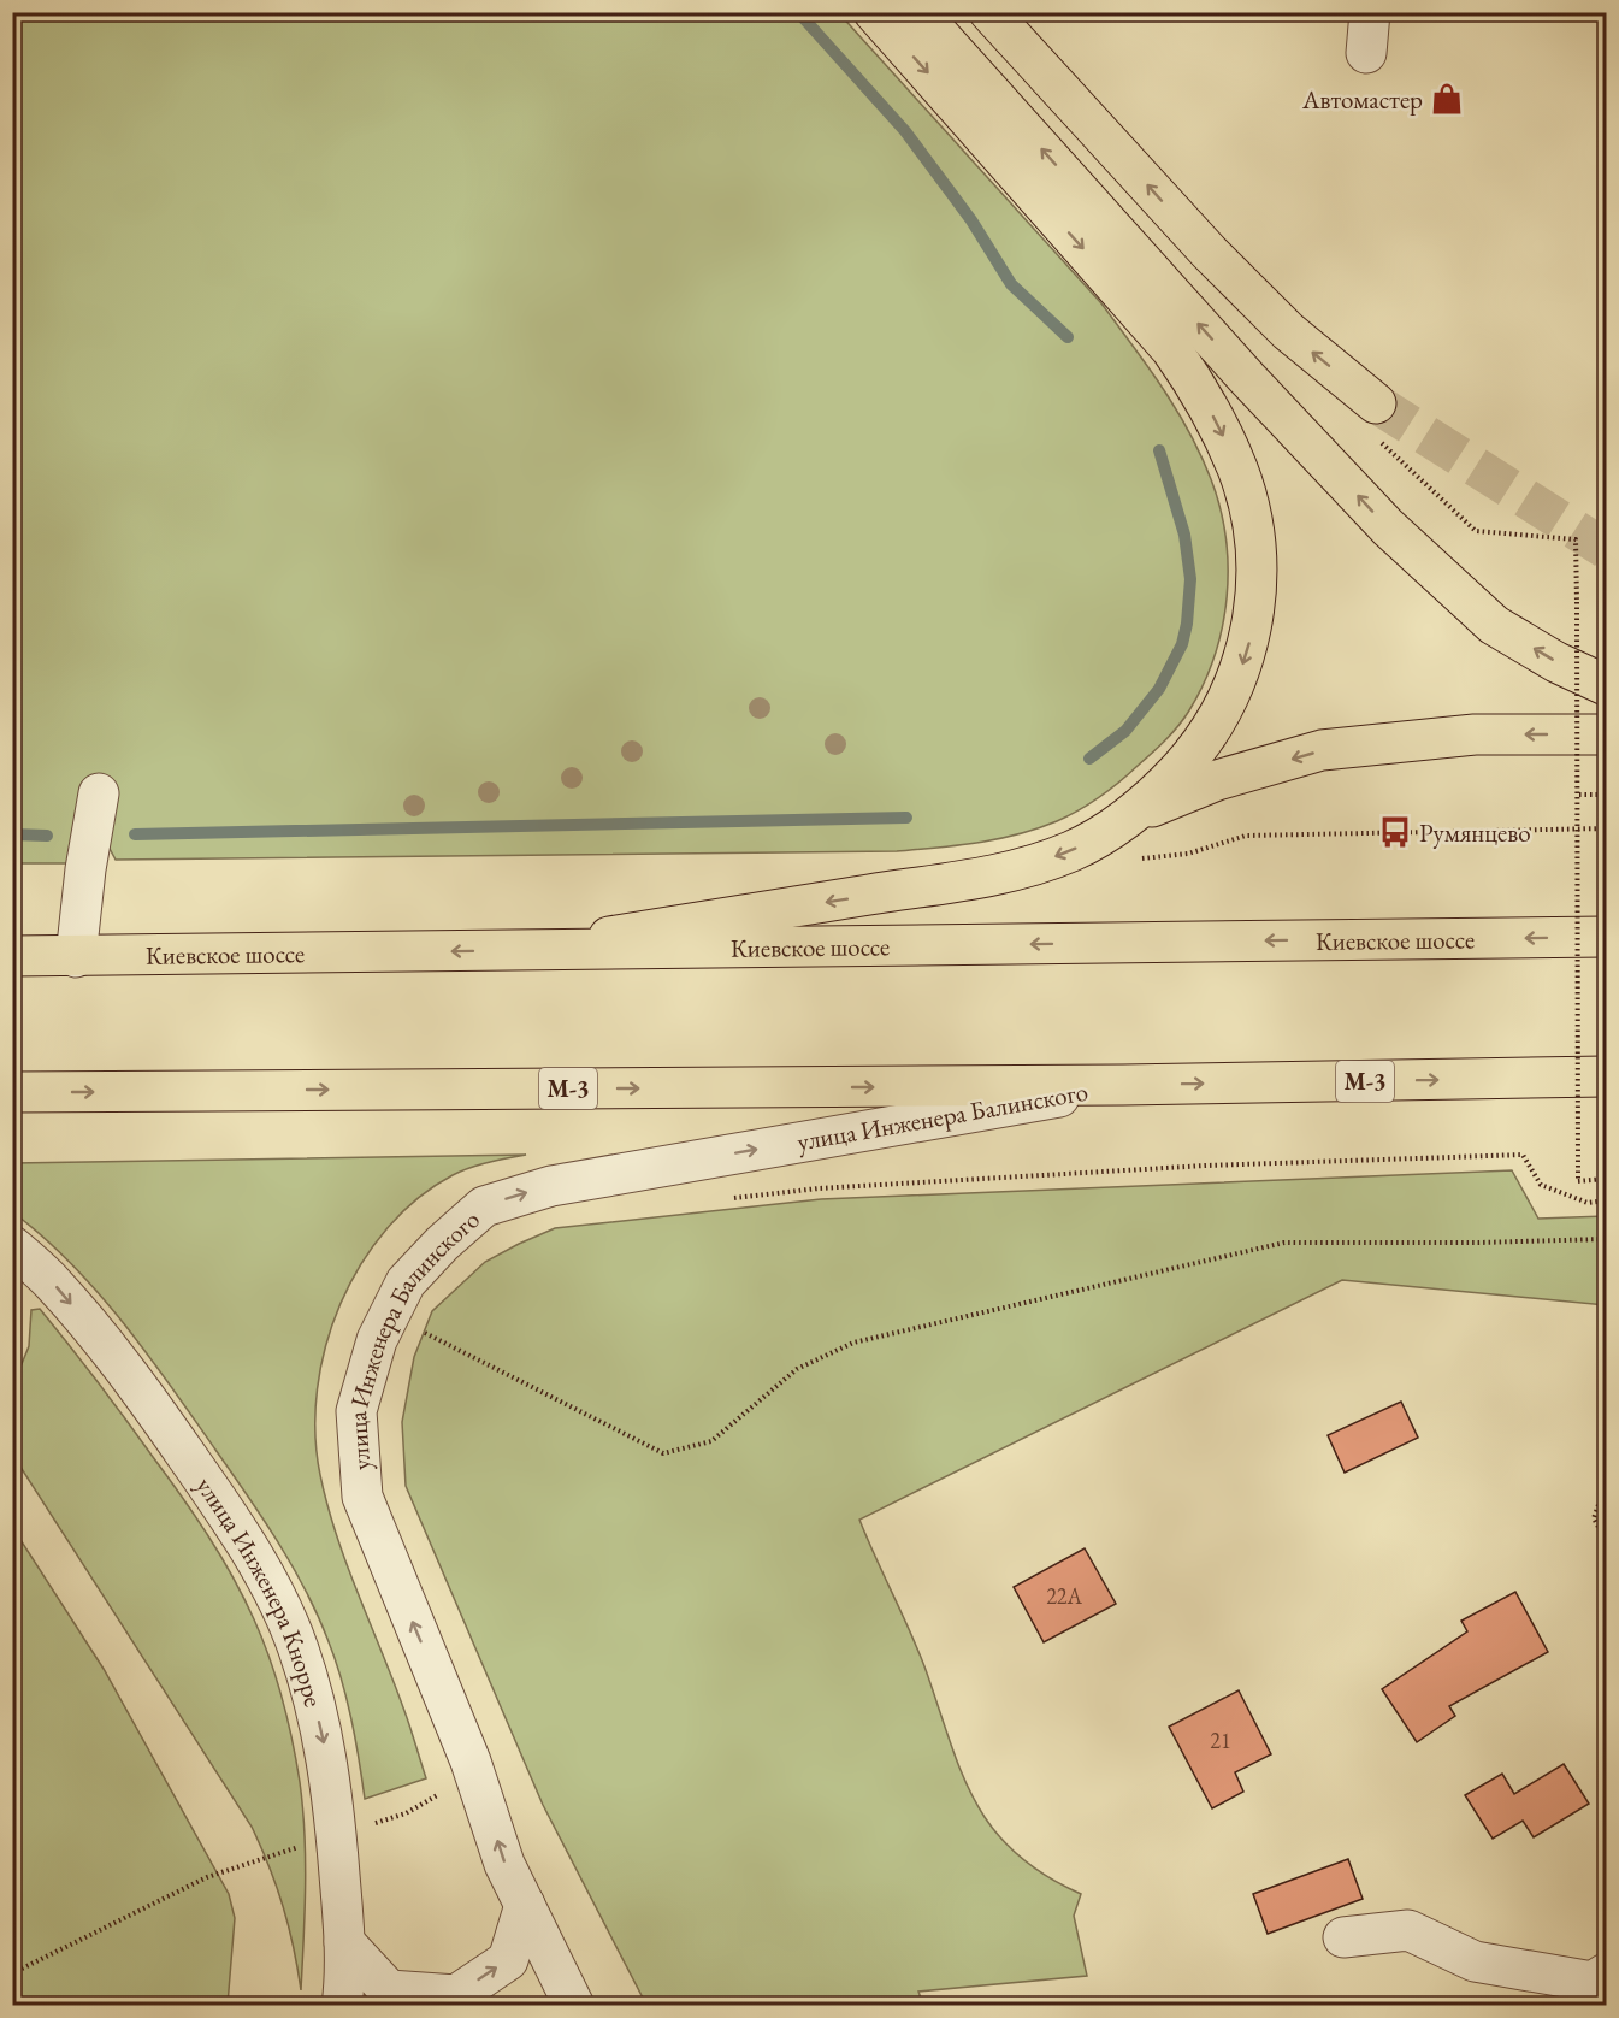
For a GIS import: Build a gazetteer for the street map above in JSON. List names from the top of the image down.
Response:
{
  "streets": {
    "main road": ["Киевское шоссе", "М-3"],
    "street": ["улица Инженера Балинского", "улица Инженера Кнорре"]
  },
  "crossings": [
    ["М-3", "улица Инженера Балинского"]
  ],
  "one_way": ["улица Инженера Кнорре"],
  "places": {
    "shop": ["Автомастер"],
    "bus stop": ["Румянцево"]
  },
  "house_numbers": ["22А", "21"]
}
